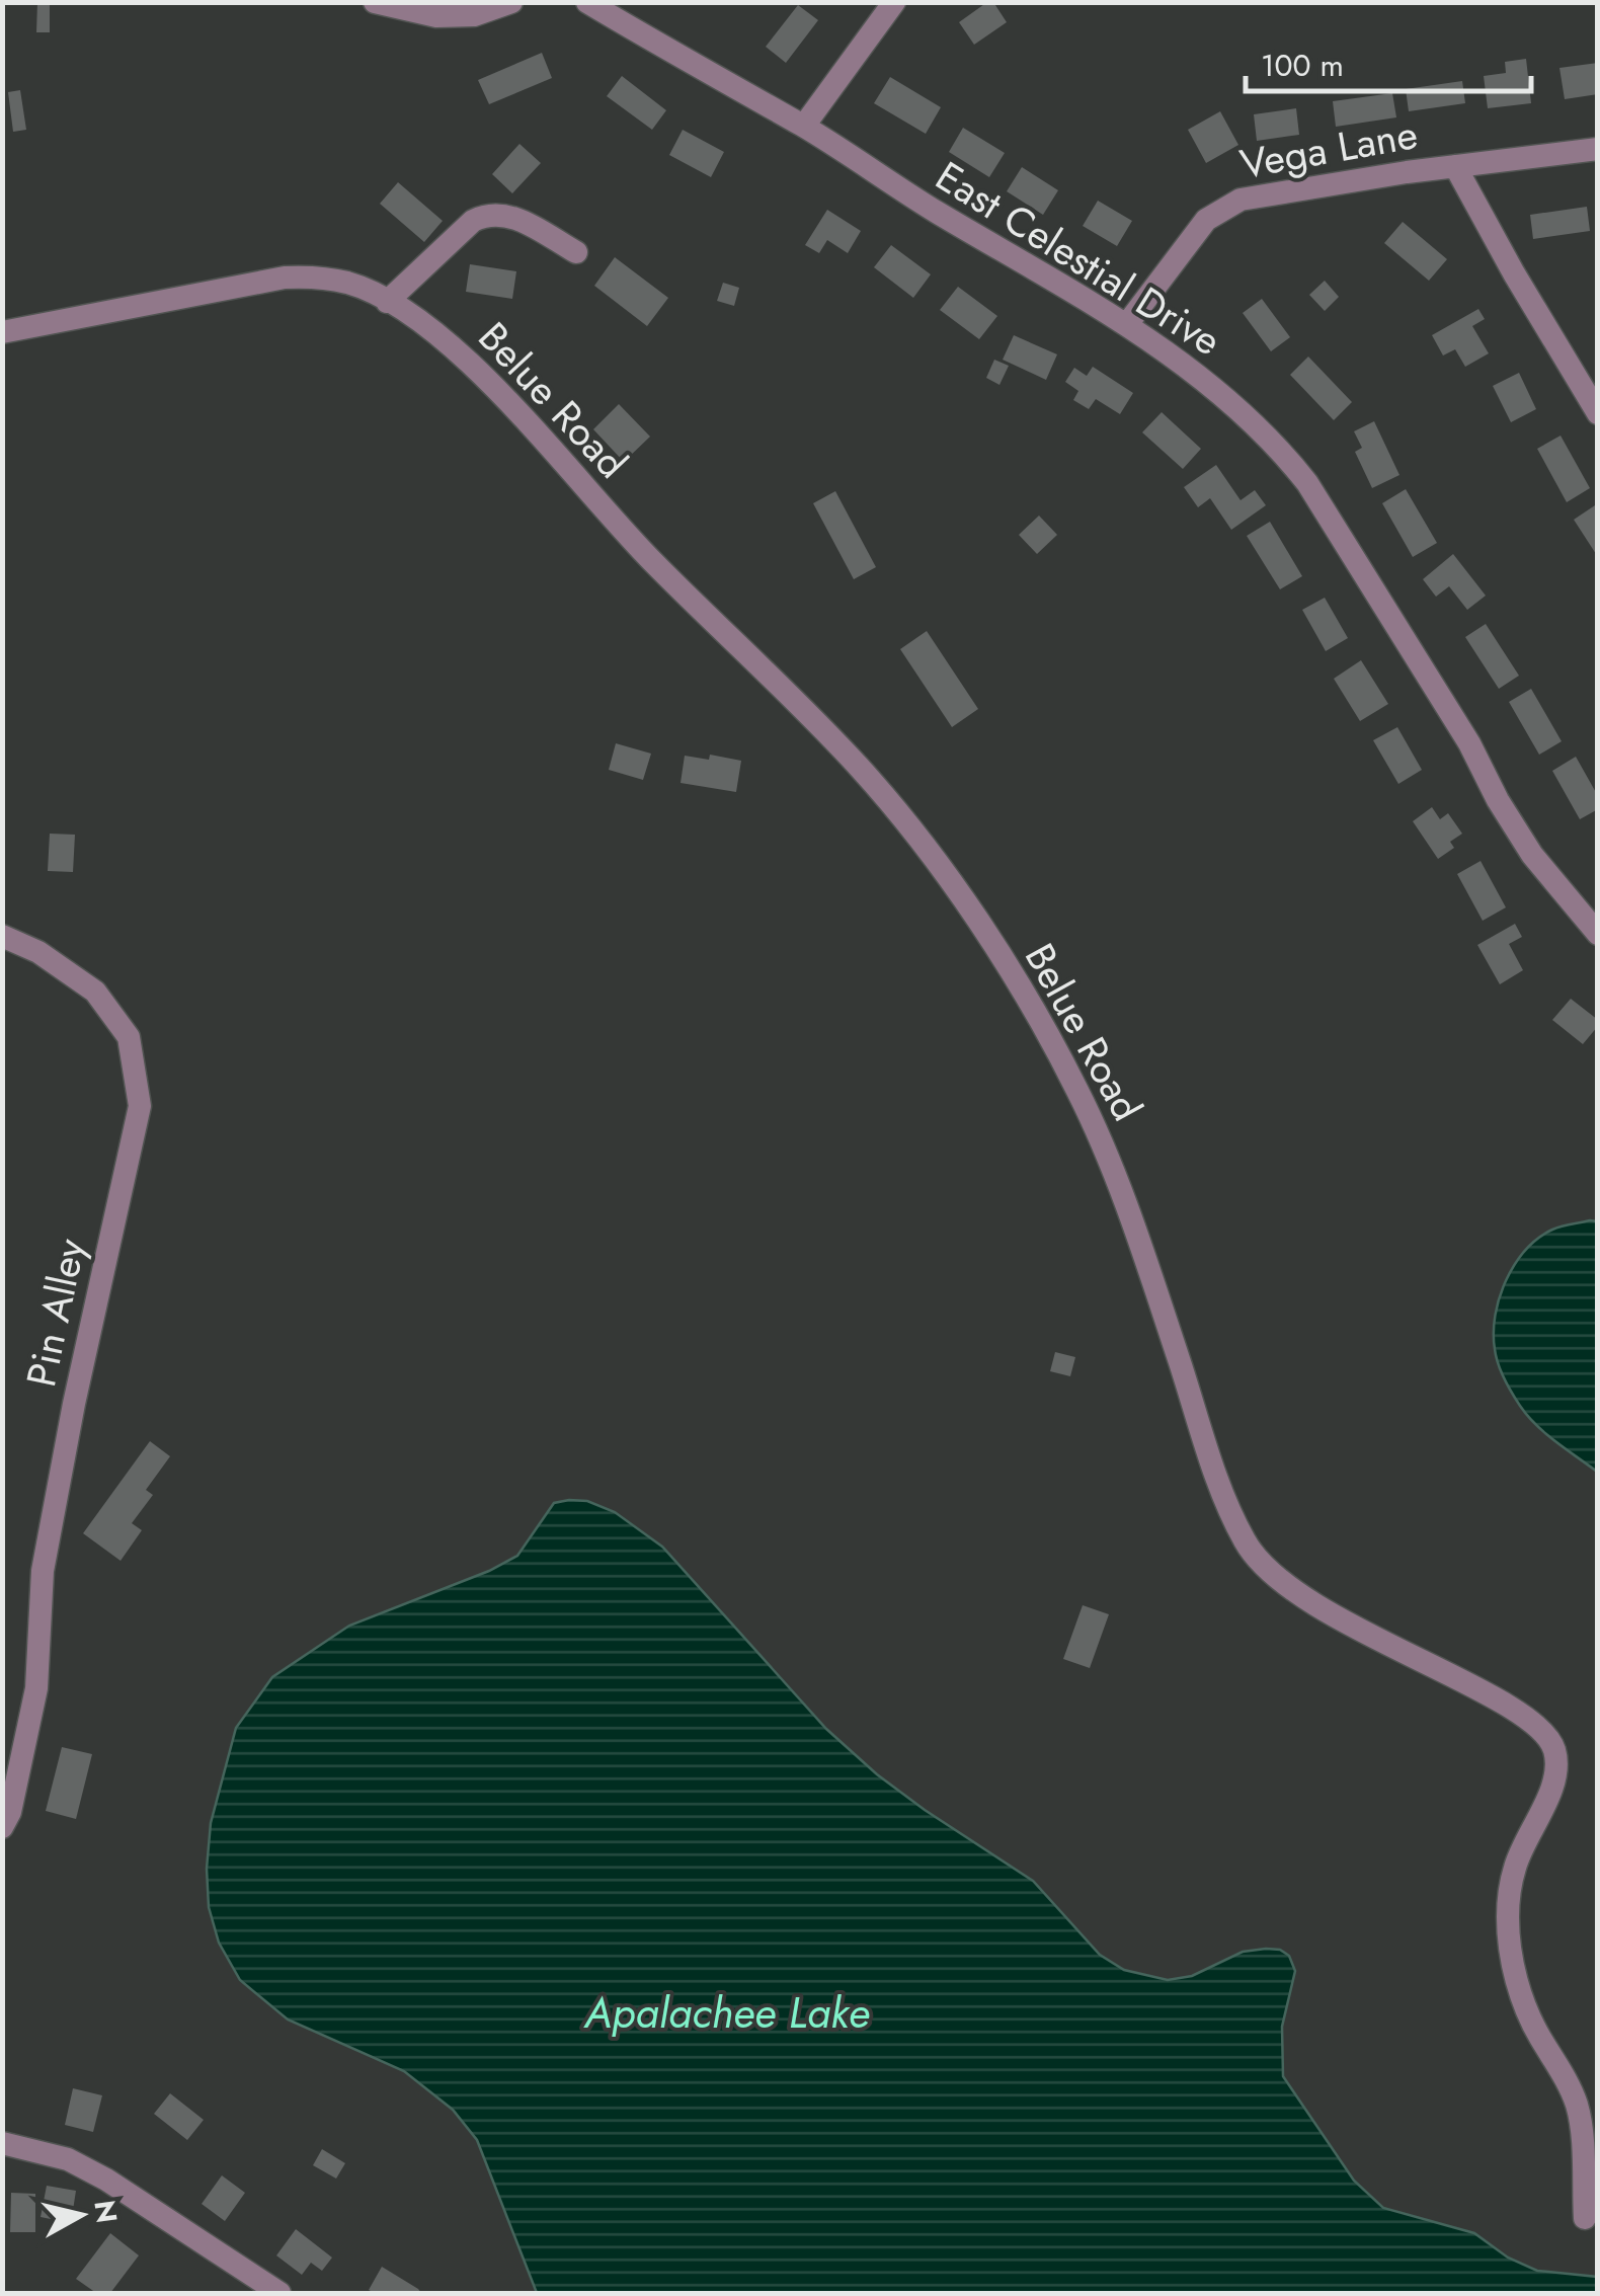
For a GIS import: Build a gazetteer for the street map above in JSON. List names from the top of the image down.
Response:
{
  "streets": {
    "street": [
      "Vega Lane",
      "East Celestial Drive",
      "Belue Road",
      "Pin Alley"
    ]
  },
  "crossings": [
    ["Vega Lane", "East Celestial Drive"]
  ],
  "water": ["Apalachee Lake"],
  "scale_bar": "100 m",
  "north": "right"
}
